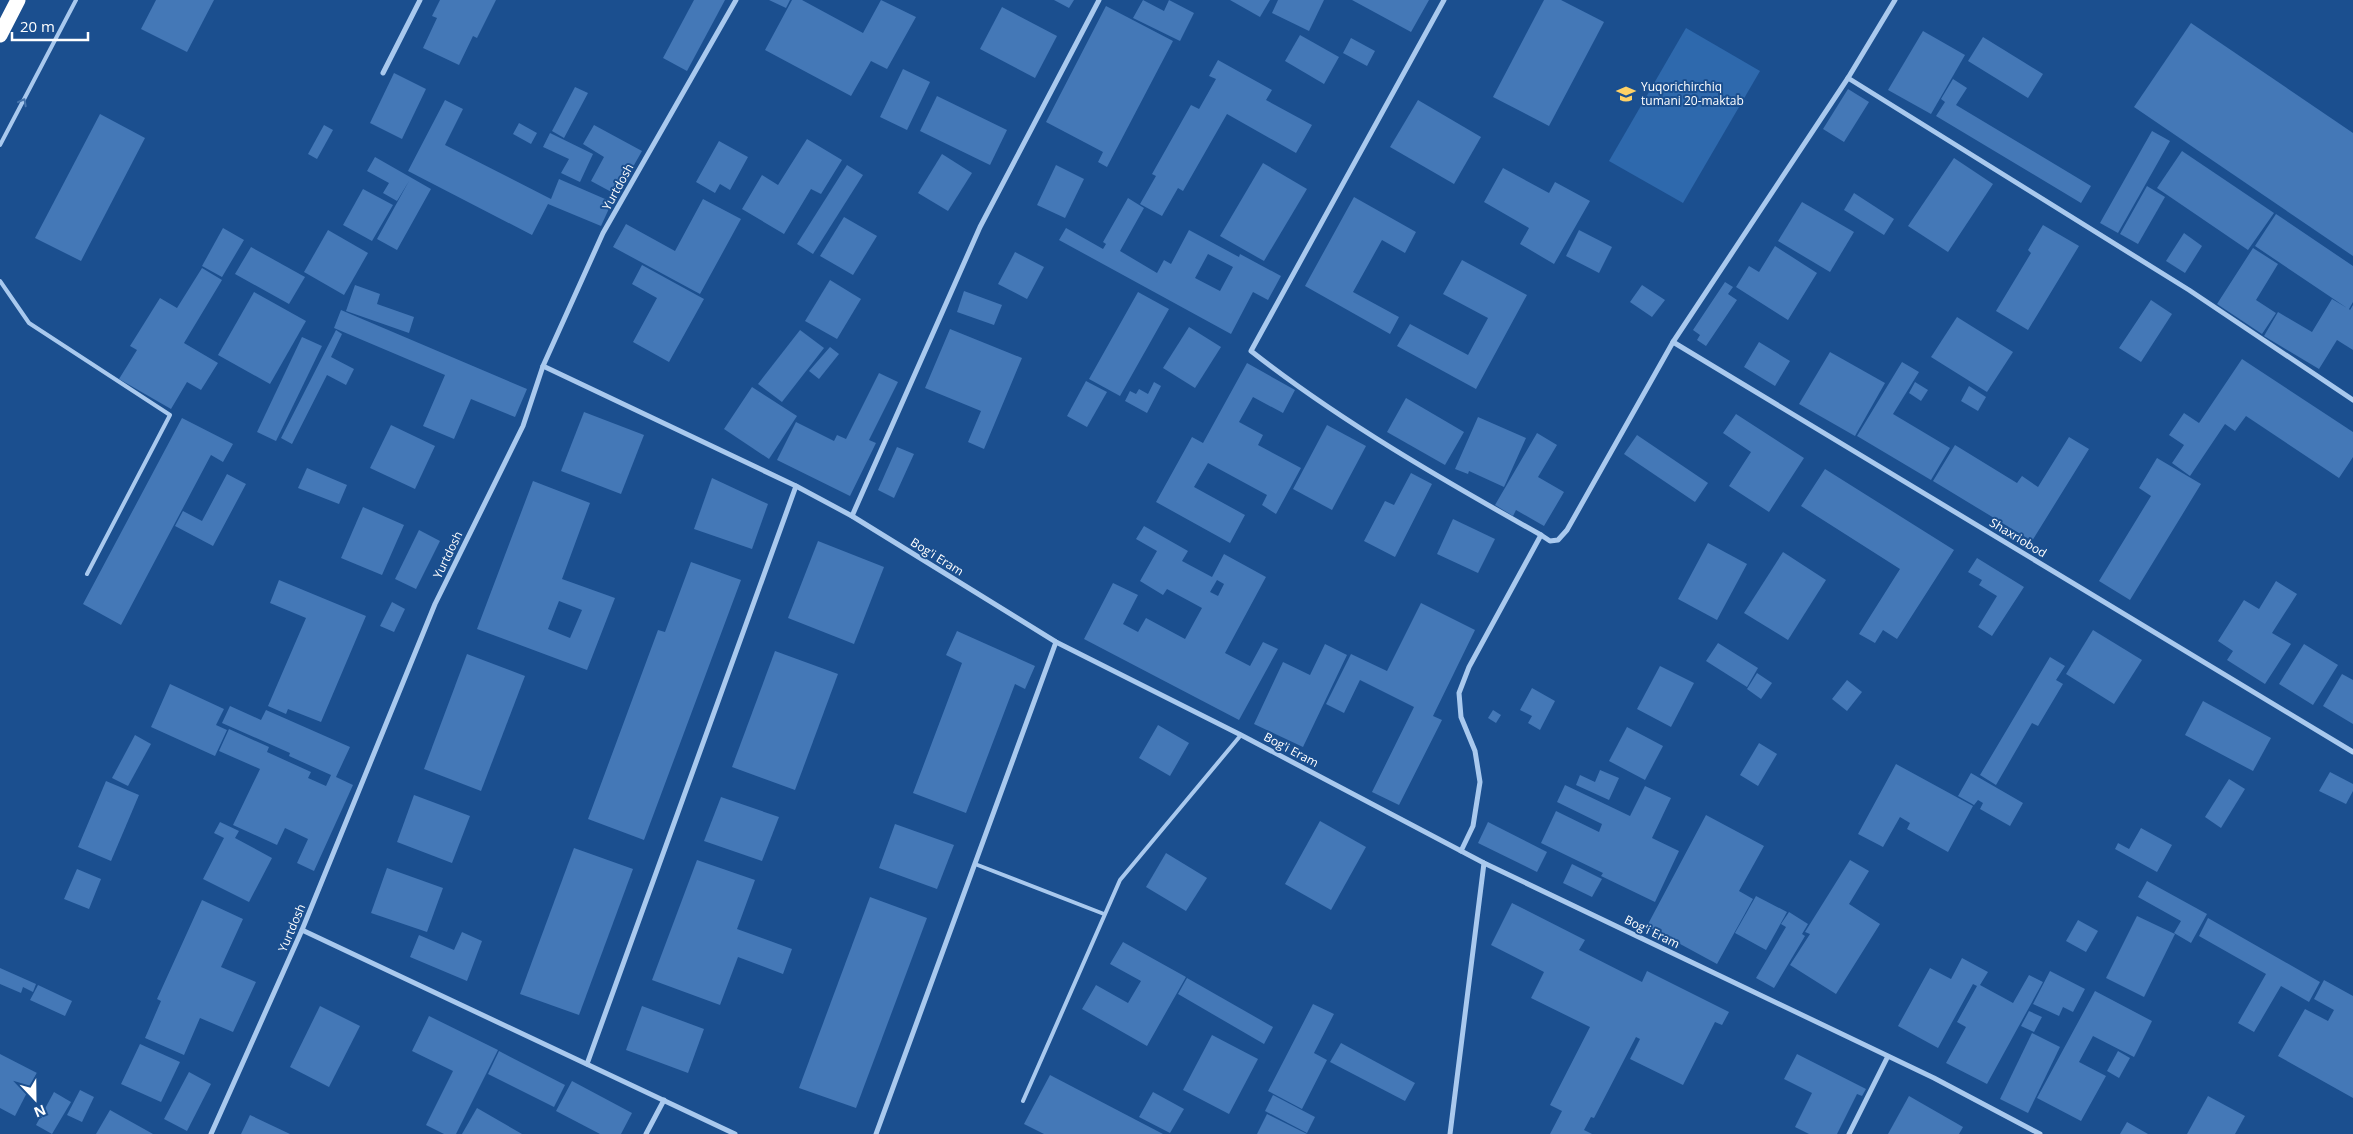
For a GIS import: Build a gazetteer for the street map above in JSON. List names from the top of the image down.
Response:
{
  "streets": {
    "street": ["Yurtdosh", "Shaxriobod", "Bog'i Eram"]
  },
  "crossings": [
    ["Yurtdosh", "Bog'i Eram"]
  ],
  "places": {
    "school or university": ["Yuqorichirchiq tumani 20-maktab"]
  },
  "scale_bar": "20 m",
  "north": "bottom"
}
